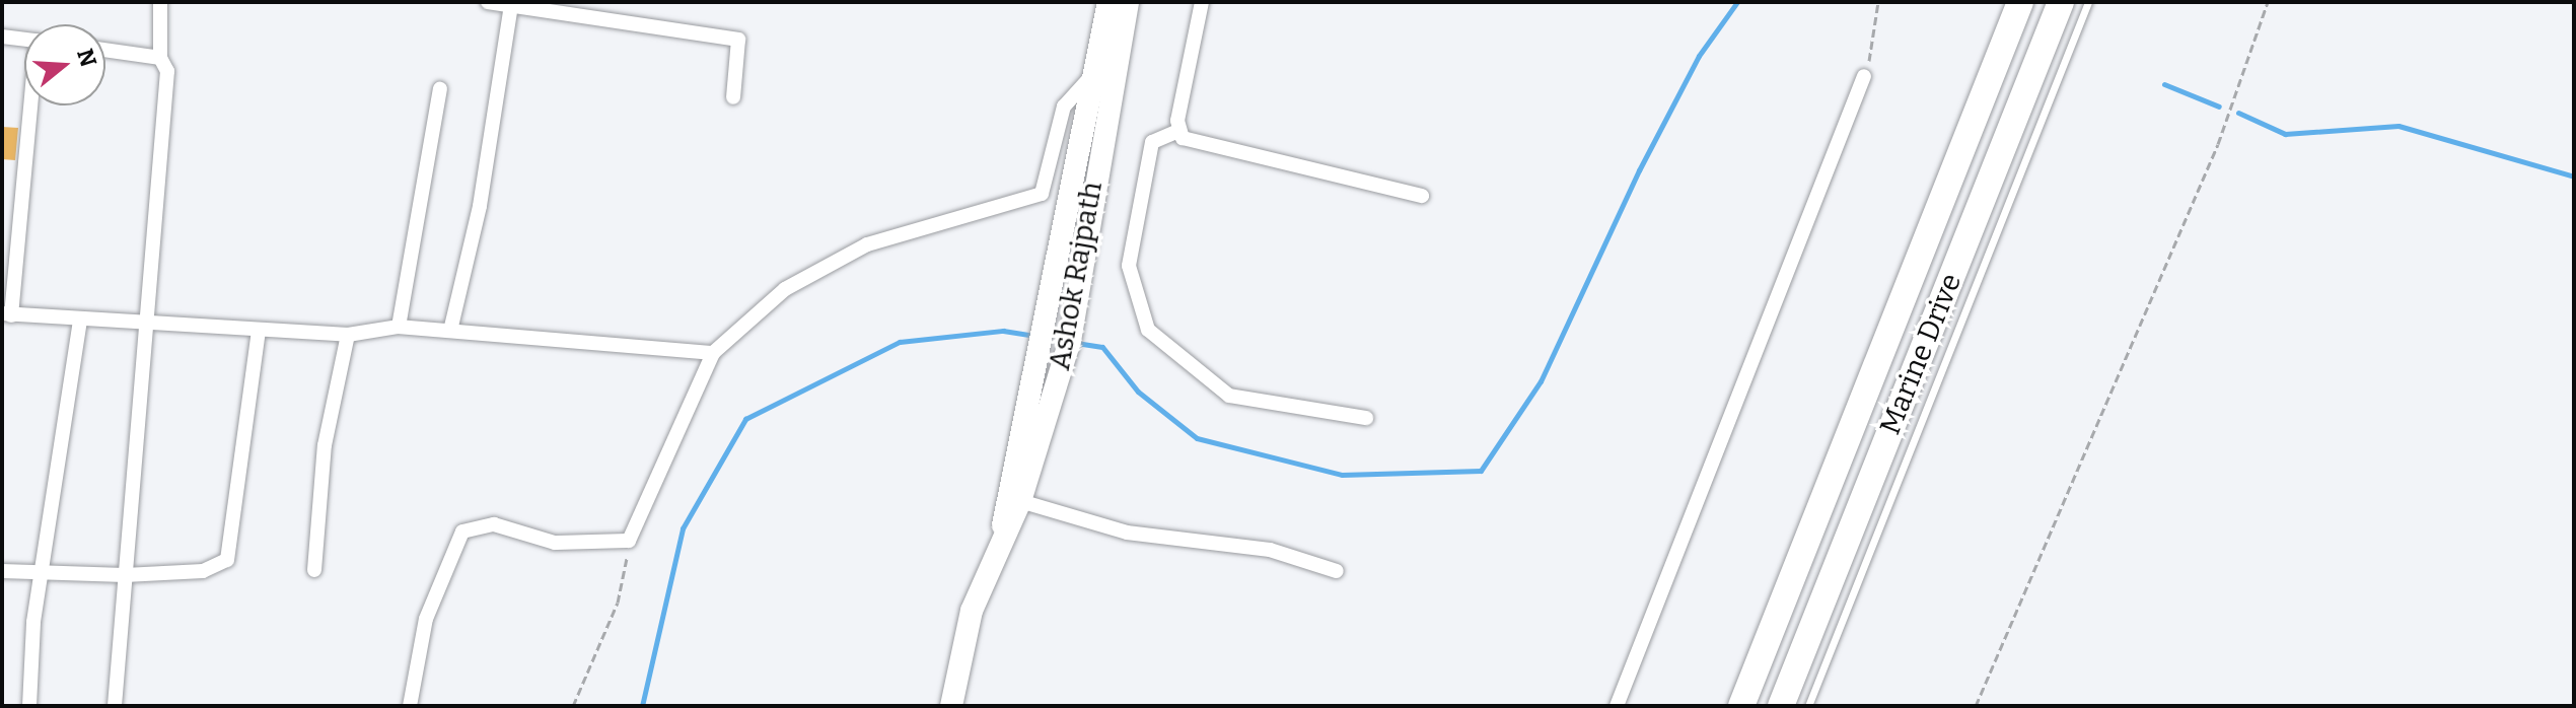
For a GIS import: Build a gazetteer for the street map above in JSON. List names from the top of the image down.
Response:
{
  "streets": {
    "highway": ["Marine Drive"],
    "main road": ["Ashok Rajpath"]
  },
  "north": "right"
}
